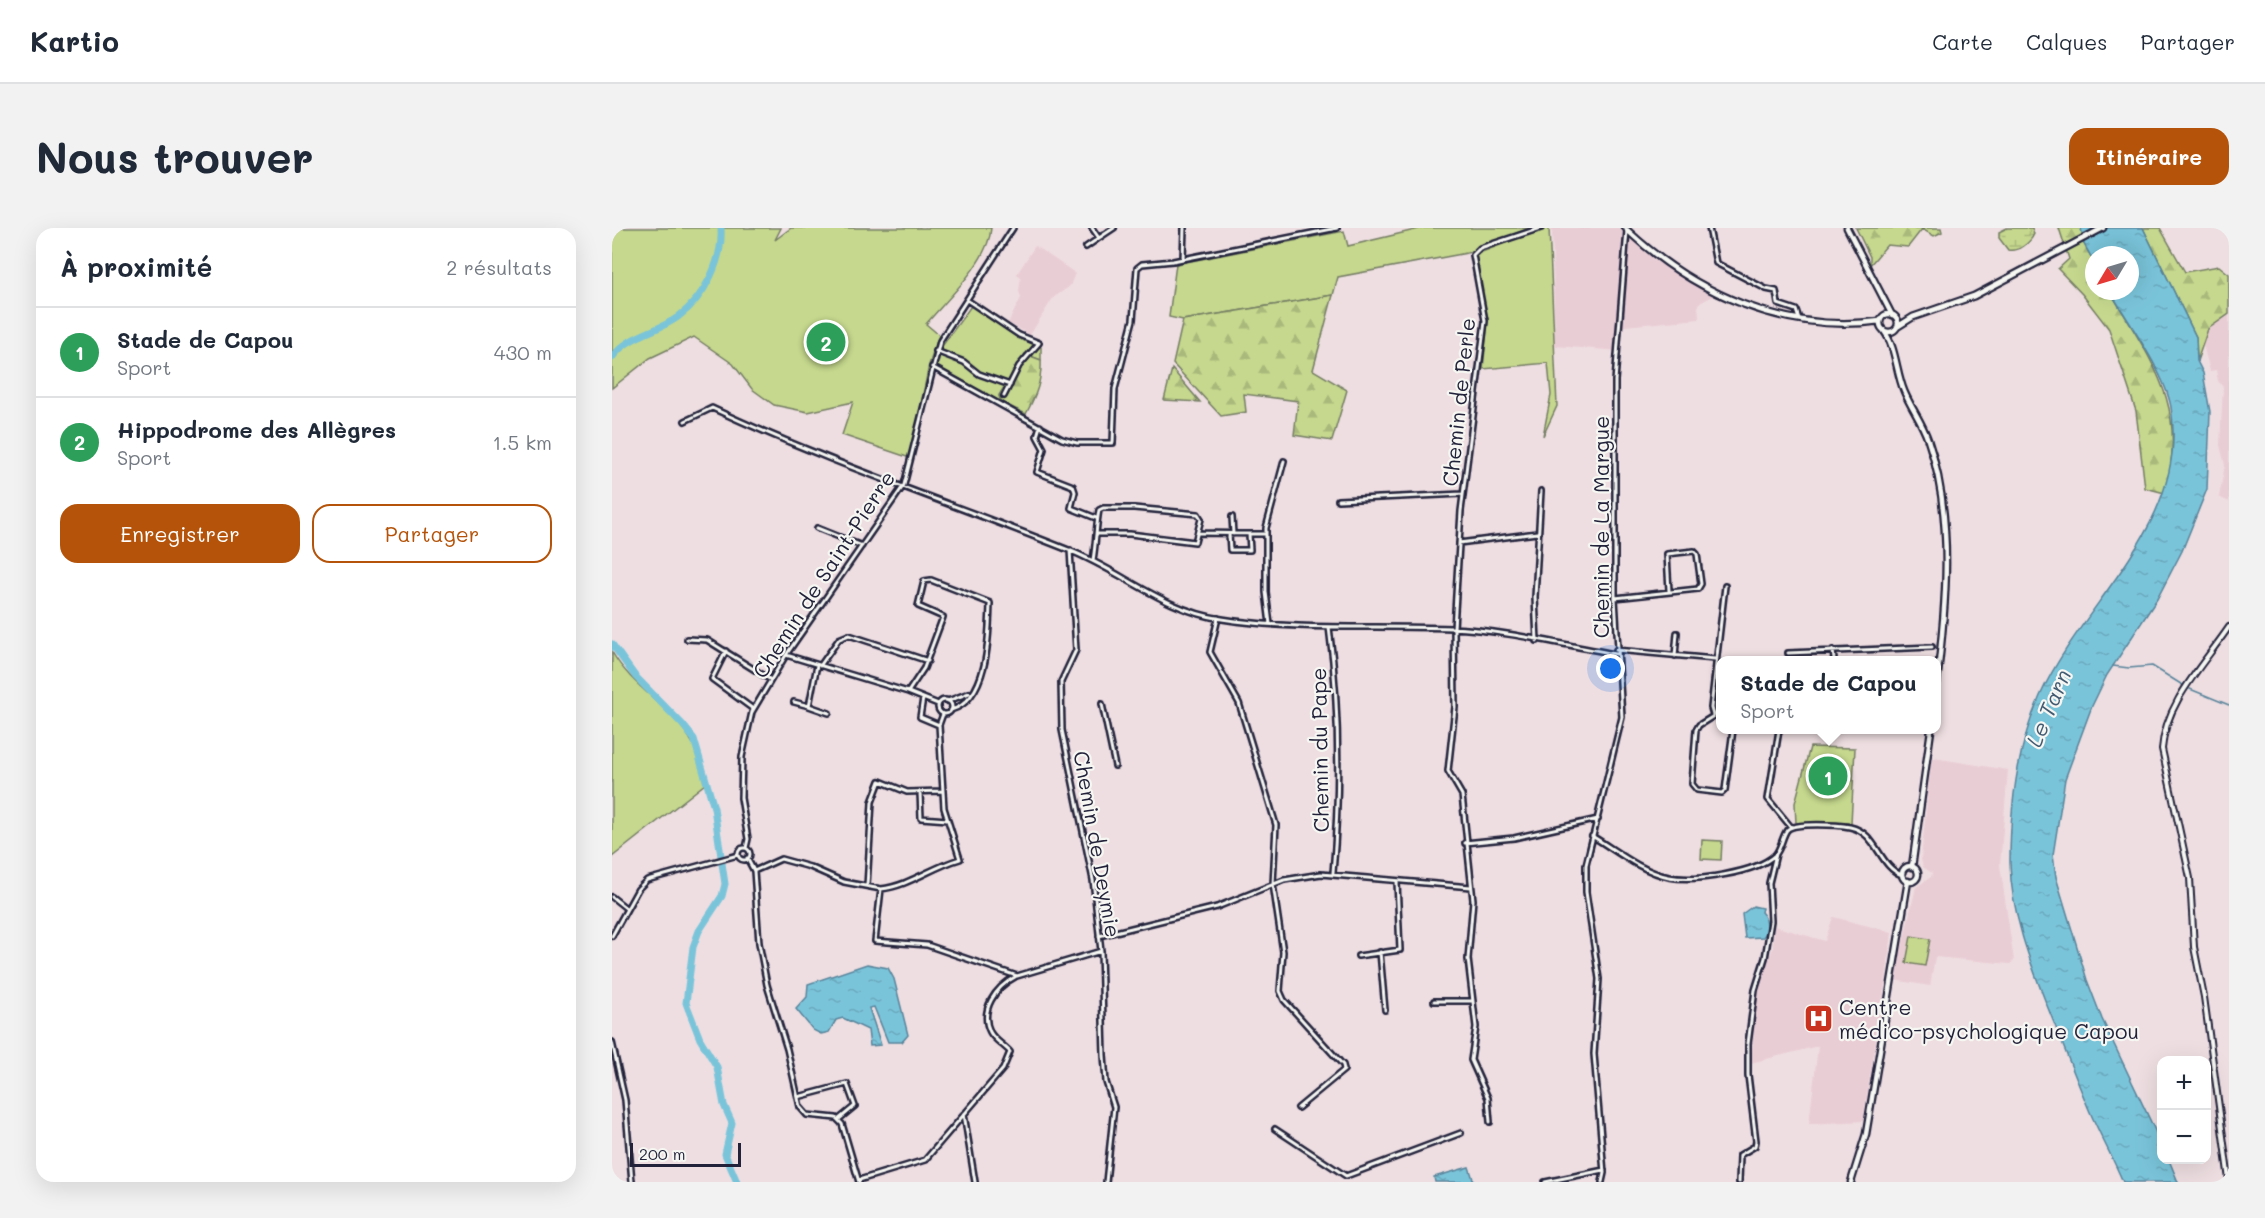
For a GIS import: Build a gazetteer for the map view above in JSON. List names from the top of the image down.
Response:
{
  "streets": {
    "street": [
      "Chemin de Perle",
      "Chemin de La Margue",
      "Chemin de Saint-Pierre",
      "Chemin du Pape",
      "Chemin de Deymie"
    ]
  },
  "water": ["Le Tarn"],
  "places": {
    "hospital": ["Centre médico-psychologique Capou"]
  },
  "scale_bar": "200 m",
  "north": "bottom left",
  "page": {
    "header": "Kartio",
    "nav": ["Carte", "Calques", "Partager"],
    "buttons": [
      "Itinéraire",
      ["Enregistrer", "Partager"]
    ],
    "title": "Nous trouver",
    "heading": ["À proximité", "2 résultats"],
    "list": [
      {
        "mark": "1",
        "name": "Stade de Capou",
        "note": "Sport",
        "value": "430 m"
      },
      {
        "mark": "2",
        "name": "Hippodrome des Allègres",
        "note": "Sport",
        "value": "1.5 km"
      }
    ],
    "pins": ["2", "1"],
    "popup": ["Stade de Capou", "Sport"],
    "map_buttons": ["+", "−"],
    "scale": "200 m"
  }
}
